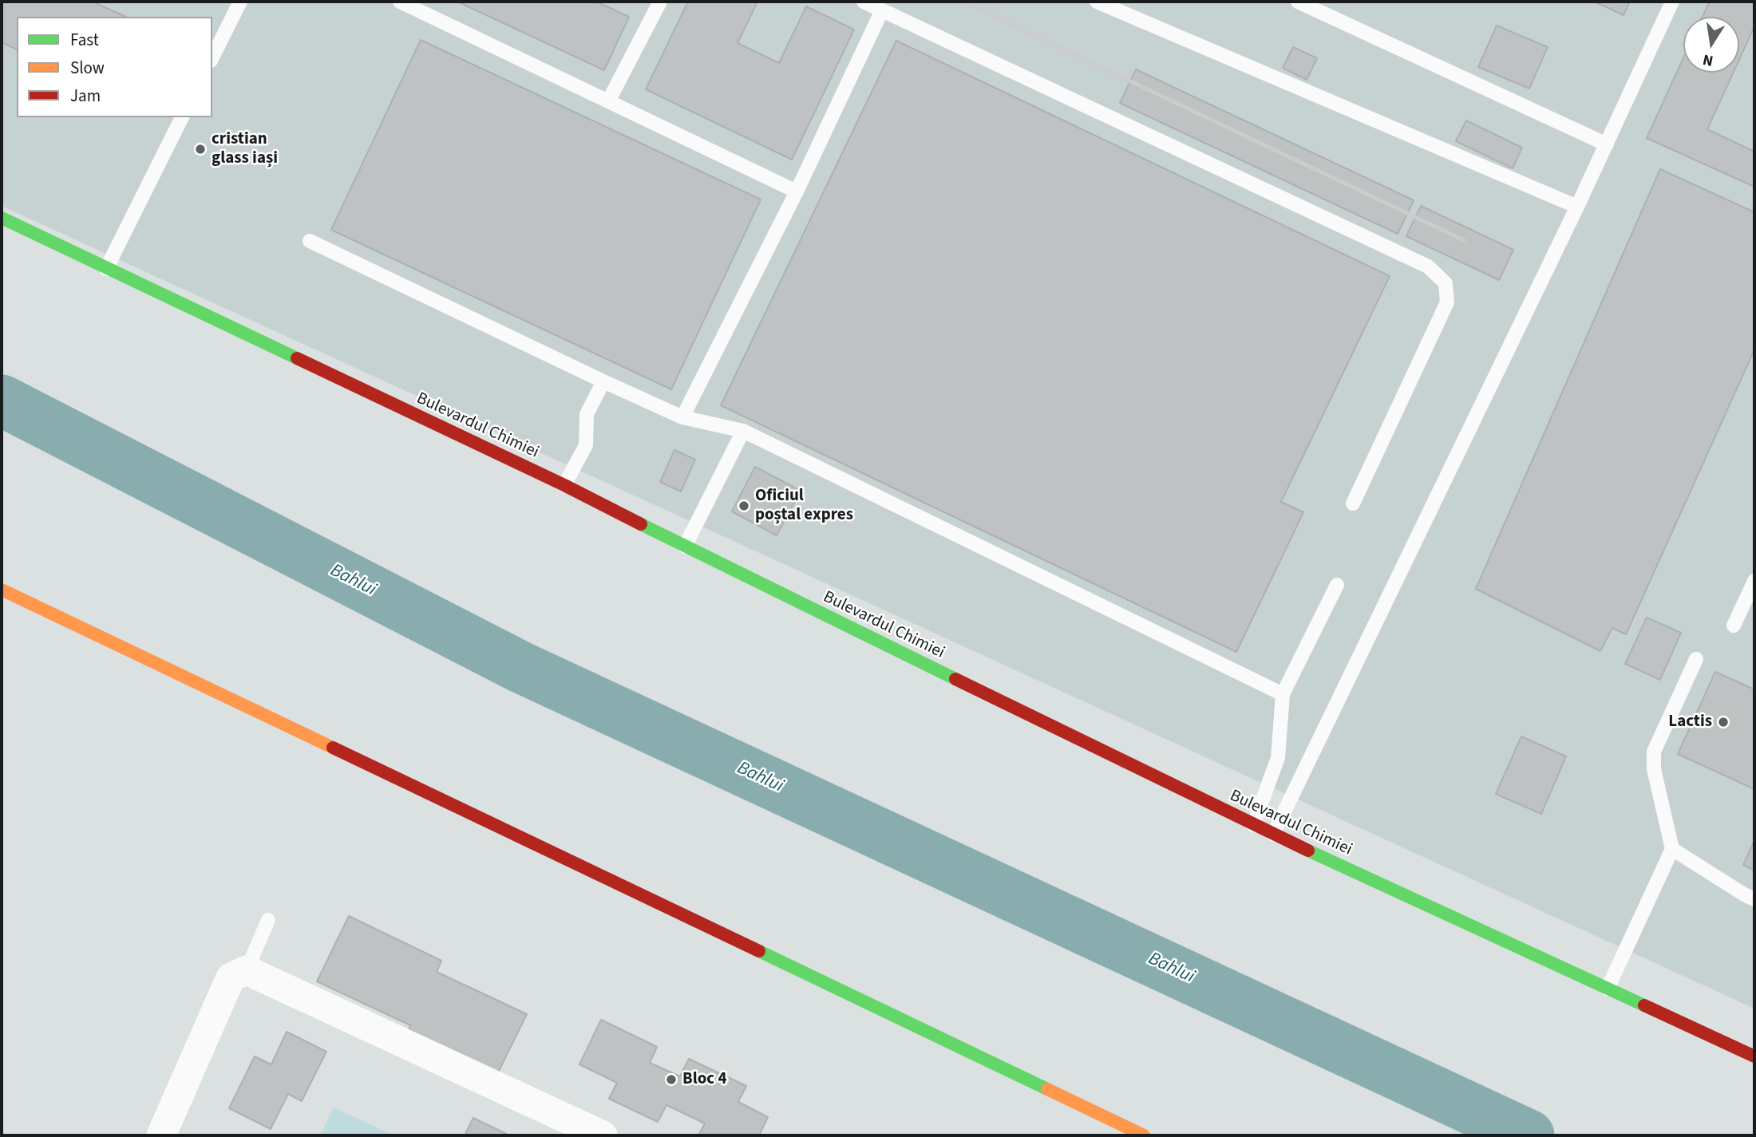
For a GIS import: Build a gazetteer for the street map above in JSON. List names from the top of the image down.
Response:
{
  "streets": {
    "street": ["Bulevardul Chimiei"]
  },
  "water": ["Bahlui"],
  "places": [
    "cristian glass iași",
    "Oficiul poștal expres",
    "Lactis",
    "Bloc 4"
  ],
  "legend": ["Fast", "Slow", "Jam"],
  "north": "bottom"
}
